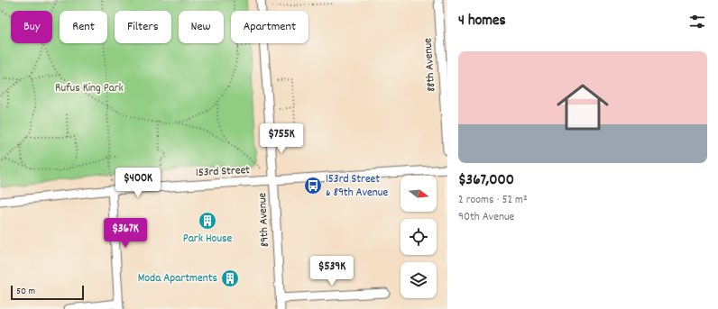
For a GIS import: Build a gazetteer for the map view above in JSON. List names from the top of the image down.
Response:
{
  "streets": {
    "street": ["88th Avenue", "153rd Street", "89th Avenue"]
  },
  "crossings": [
    ["153rd Street", "89th Avenue"]
  ],
  "parks": ["Rufus King Park"],
  "places": {
    "bus stop": ["153rd Street & 89th Avenue"],
    "building": ["Park House", "Moda Apartments"]
  },
  "scale_bar": "50 m",
  "north": "right",
  "page": {
    "heading": "4 homes",
    "chip": [
      "Buy",
      "Rent",
      "Filters",
      "New",
      "Apartment"
    ],
    "list": [
      {
        "name": "$367,000",
        "note": "2 rooms · 52 m² · 90th Avenue"
      }
    ],
    "price": [
      "$755K",
      "$400K",
      "$367K",
      "$539K"
    ],
    "scale": "50 m"
  }
}
